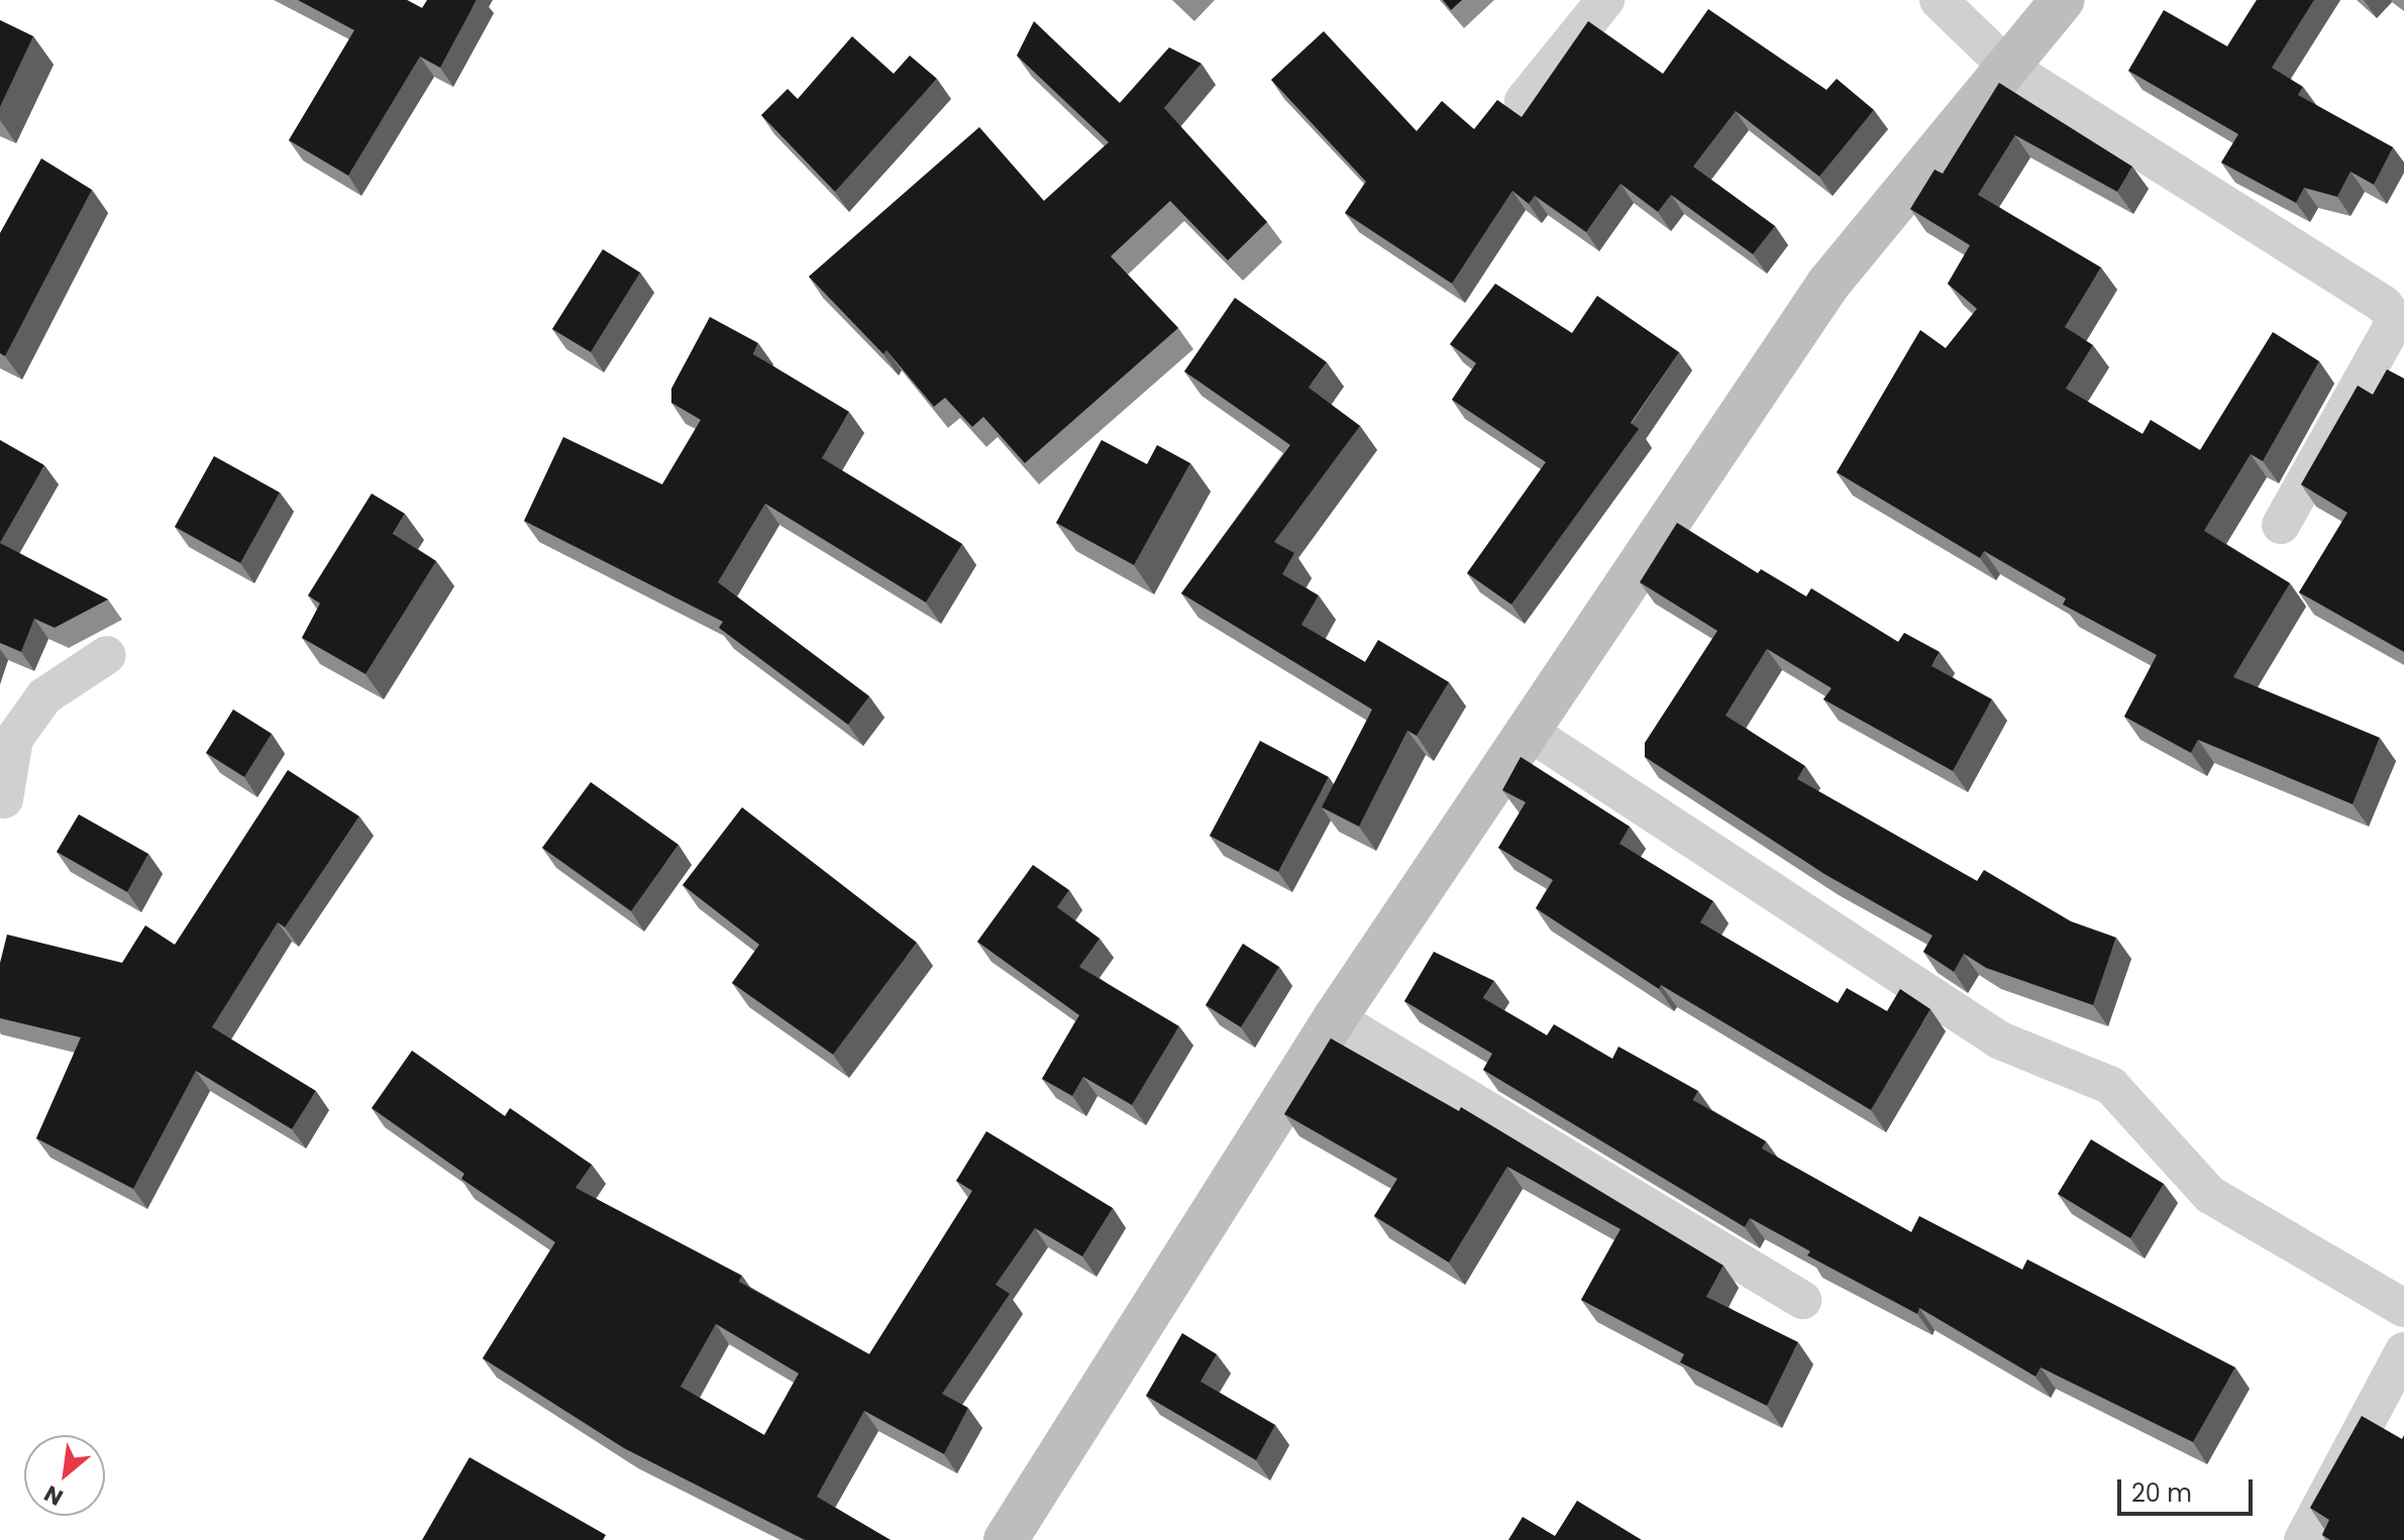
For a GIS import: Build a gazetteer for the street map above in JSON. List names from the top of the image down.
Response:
{
  "scale_bar": "20 m",
  "north": "bottom left"
}
